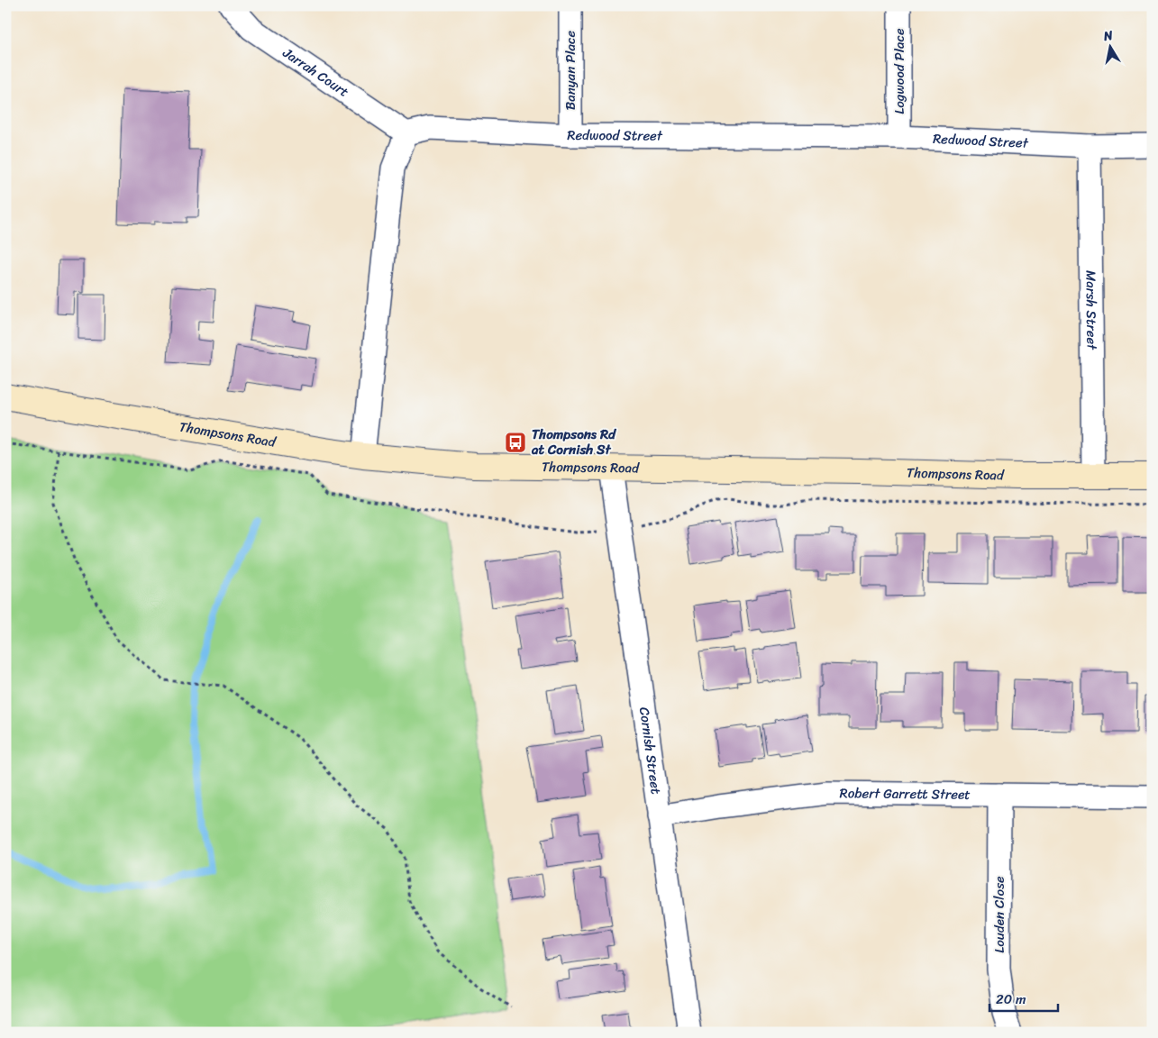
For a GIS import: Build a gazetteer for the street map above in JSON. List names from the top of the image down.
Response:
{
  "streets": {
    "street": [
      "Banyan Place",
      "Logwood Place",
      "Jarrah Court",
      "Redwood Street",
      "Marsh Street",
      "Thompsons Road",
      "Cornish Street",
      "Robert Garrett Street",
      "Louden Close"
    ]
  },
  "crossings": [
    ["Banyan Place", "Redwood Street"],
    ["Logwood Place", "Redwood Street"],
    ["Jarrah Court", "Redwood Street"],
    ["Redwood Street", "Marsh Street"],
    ["Marsh Street", "Thompsons Road"],
    ["Thompsons Road", "Cornish Street"],
    ["Cornish Street", "Robert Garrett Street"],
    ["Robert Garrett Street", "Louden Close"]
  ],
  "places": {
    "bus stop": ["Thompsons Rd at Cornish St"]
  },
  "scale_bar": "20 m",
  "north": "top"
}
